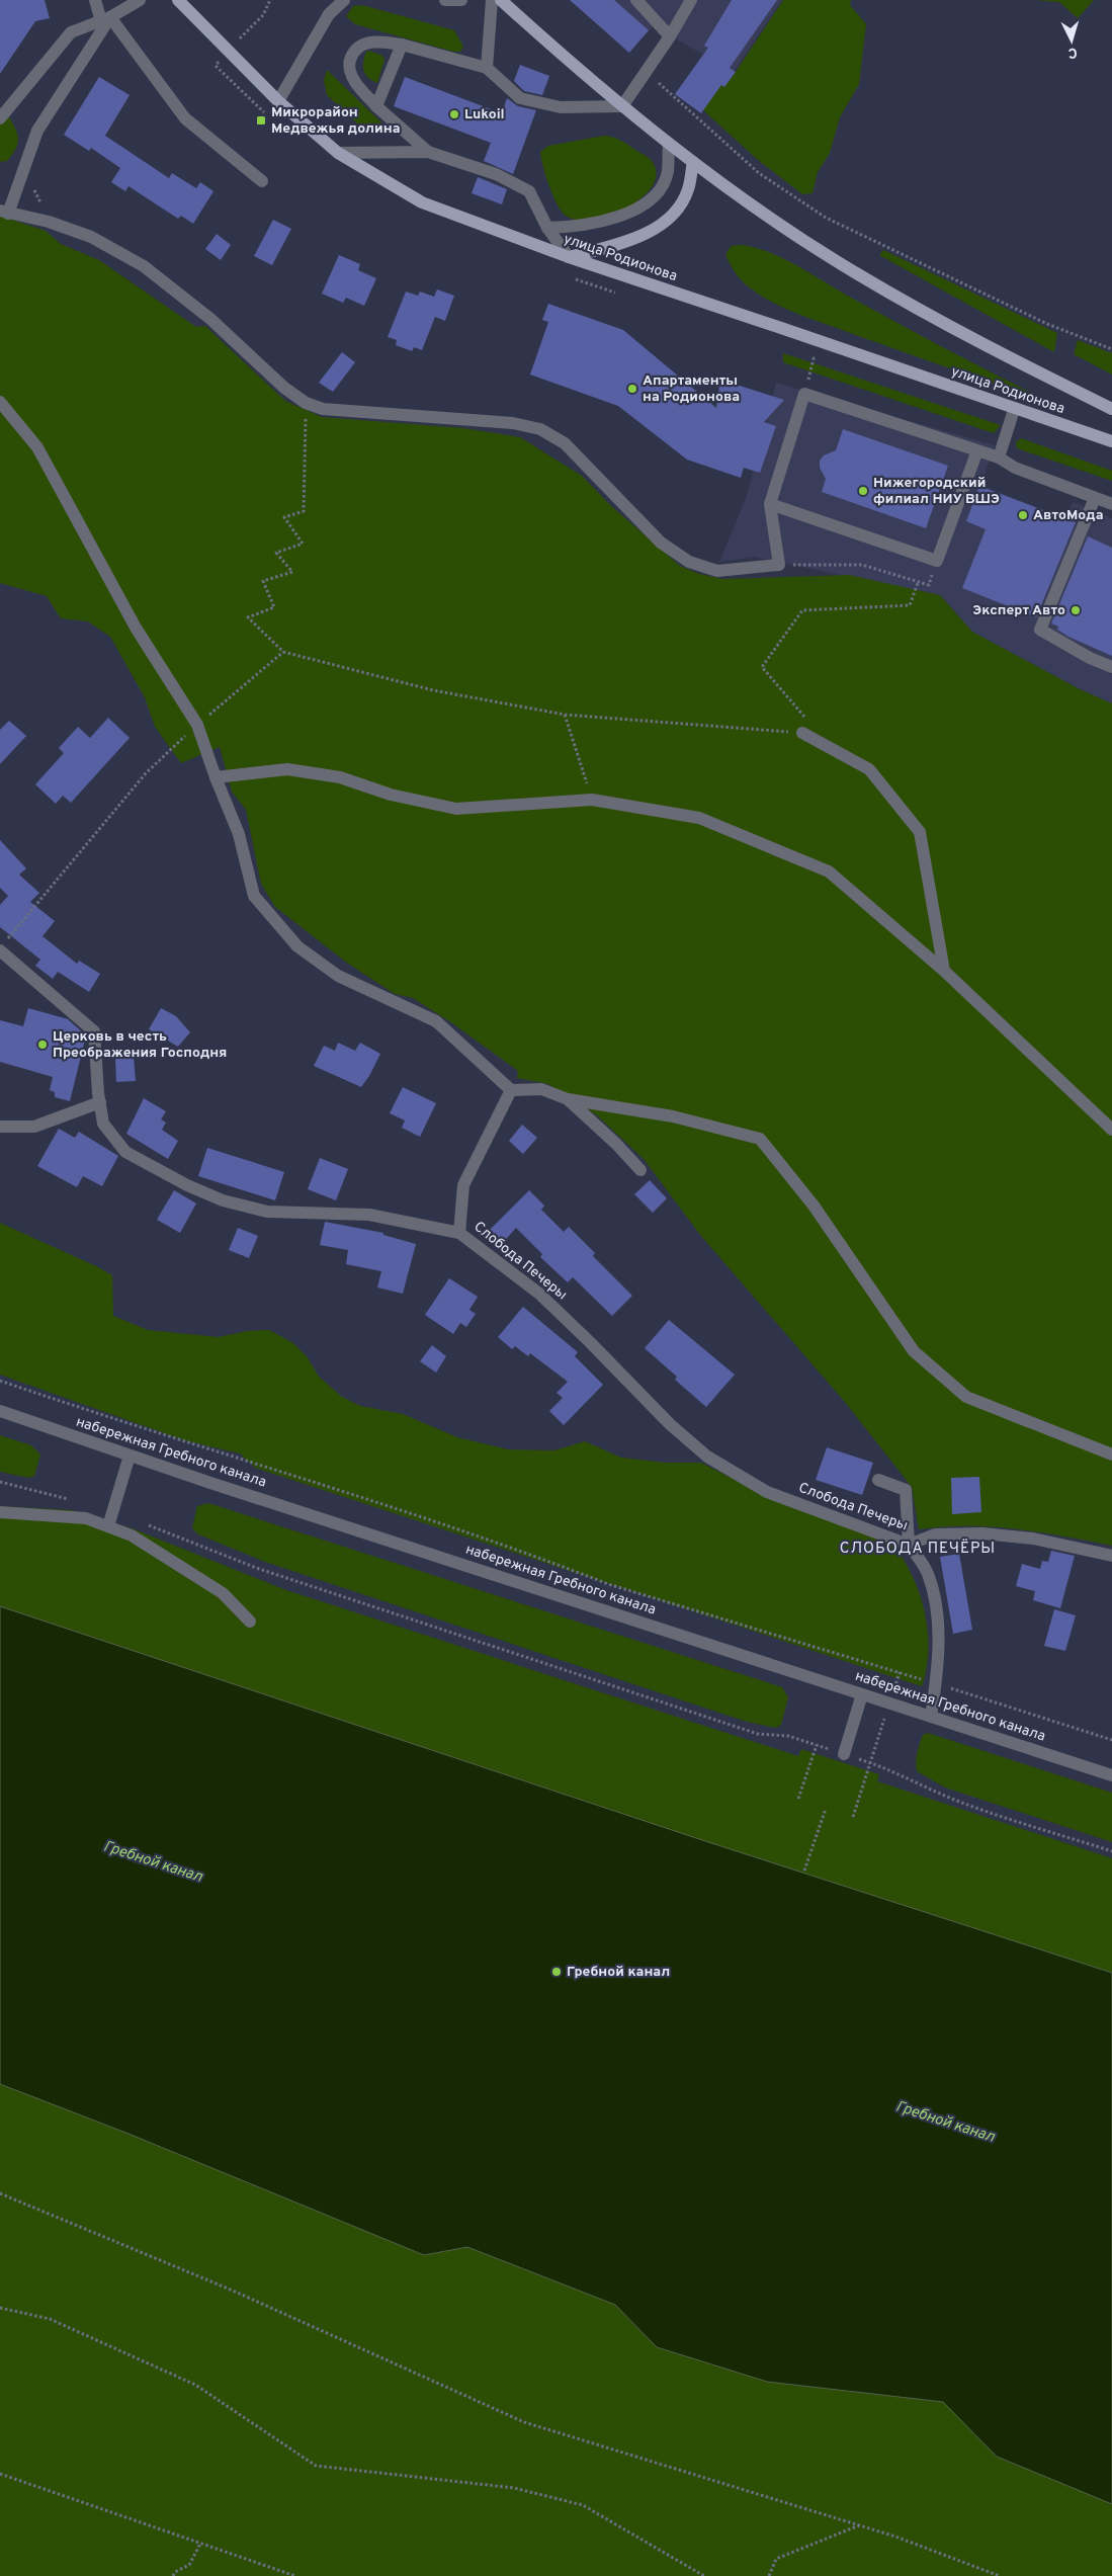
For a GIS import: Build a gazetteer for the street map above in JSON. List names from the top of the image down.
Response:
{
  "streets": {
    "main road": ["улица Родионова"],
    "street": ["Слобода Печеры", "набережная Гребного канала"]
  },
  "districts": ["СЛОБОДА ПЕЧЁРЫ"],
  "water": ["Гребной канал"],
  "places": {
    "other": [
      "Lukoil",
      "Апартаменты на Родионова",
      "Нижегородский филиал НИУ ВШЭ",
      "АвтоМода",
      "Эксперт Авто",
      "Церковь в честь Преображения Господня",
      "Гребной канал"
    ],
    "transit": ["Микрорайон Медвежья долина"]
  },
  "north": "bottom"
}
